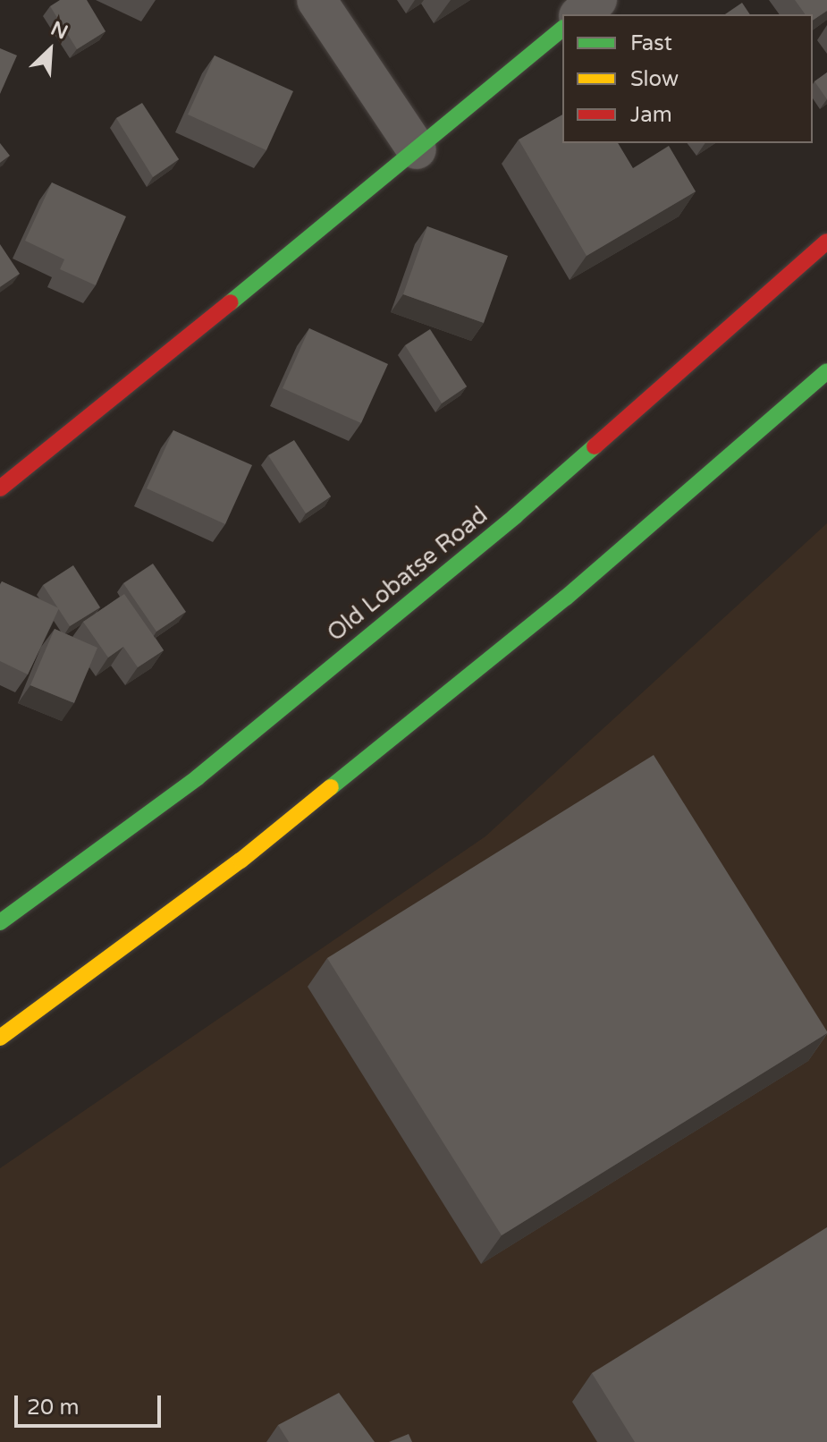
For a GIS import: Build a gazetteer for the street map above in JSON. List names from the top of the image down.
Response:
{
  "streets": {
    "main road": ["Old Lobatse Road"]
  },
  "legend": ["Fast", "Slow", "Jam"],
  "scale_bar": "20 m",
  "north": "top right"
}
